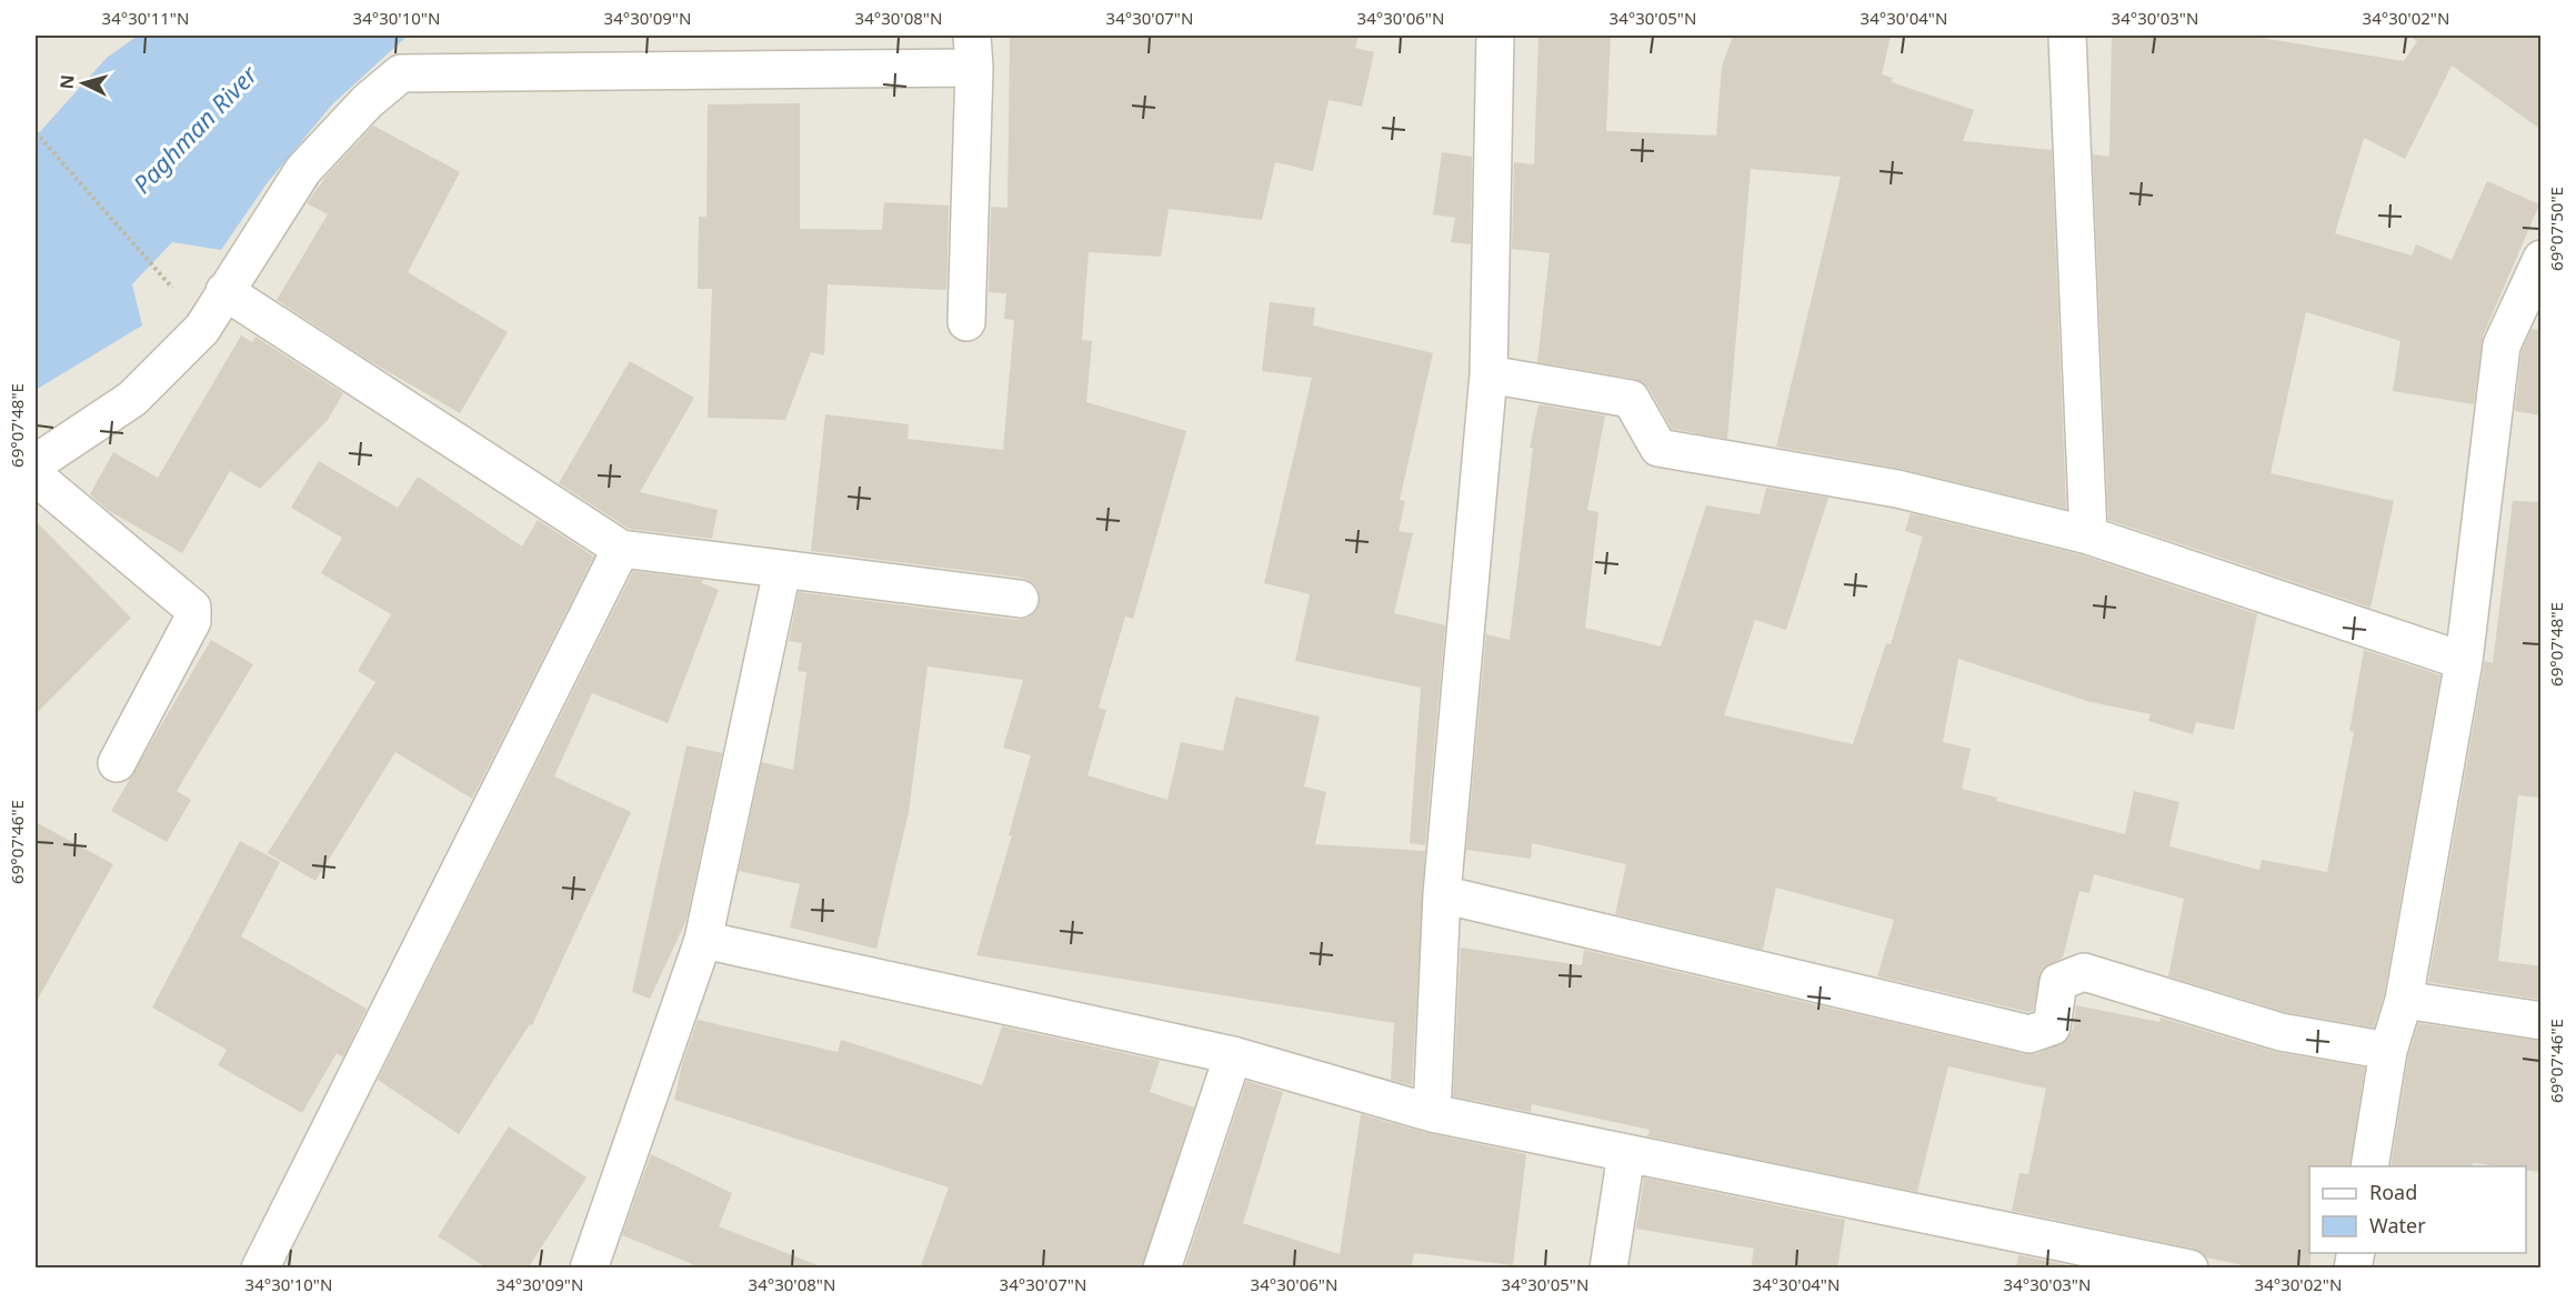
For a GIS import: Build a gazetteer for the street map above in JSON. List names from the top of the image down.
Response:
{
  "water": ["Paghman River"],
  "legend": ["Road", "Water"],
  "north": "left",
  "coordinates": [
    "34°30'11\"N",
    "34°30'10\"N",
    "34°30'09\"N",
    "34°30'08\"N",
    "34°30'07\"N",
    "34°30'06\"N",
    "34°30'05\"N",
    "34°30'04\"N",
    "34°30'03\"N",
    "34°30'02\"N",
    "69°07'50\"E",
    "69°07'48\"E",
    "69°07'46\"E"
  ]
}
